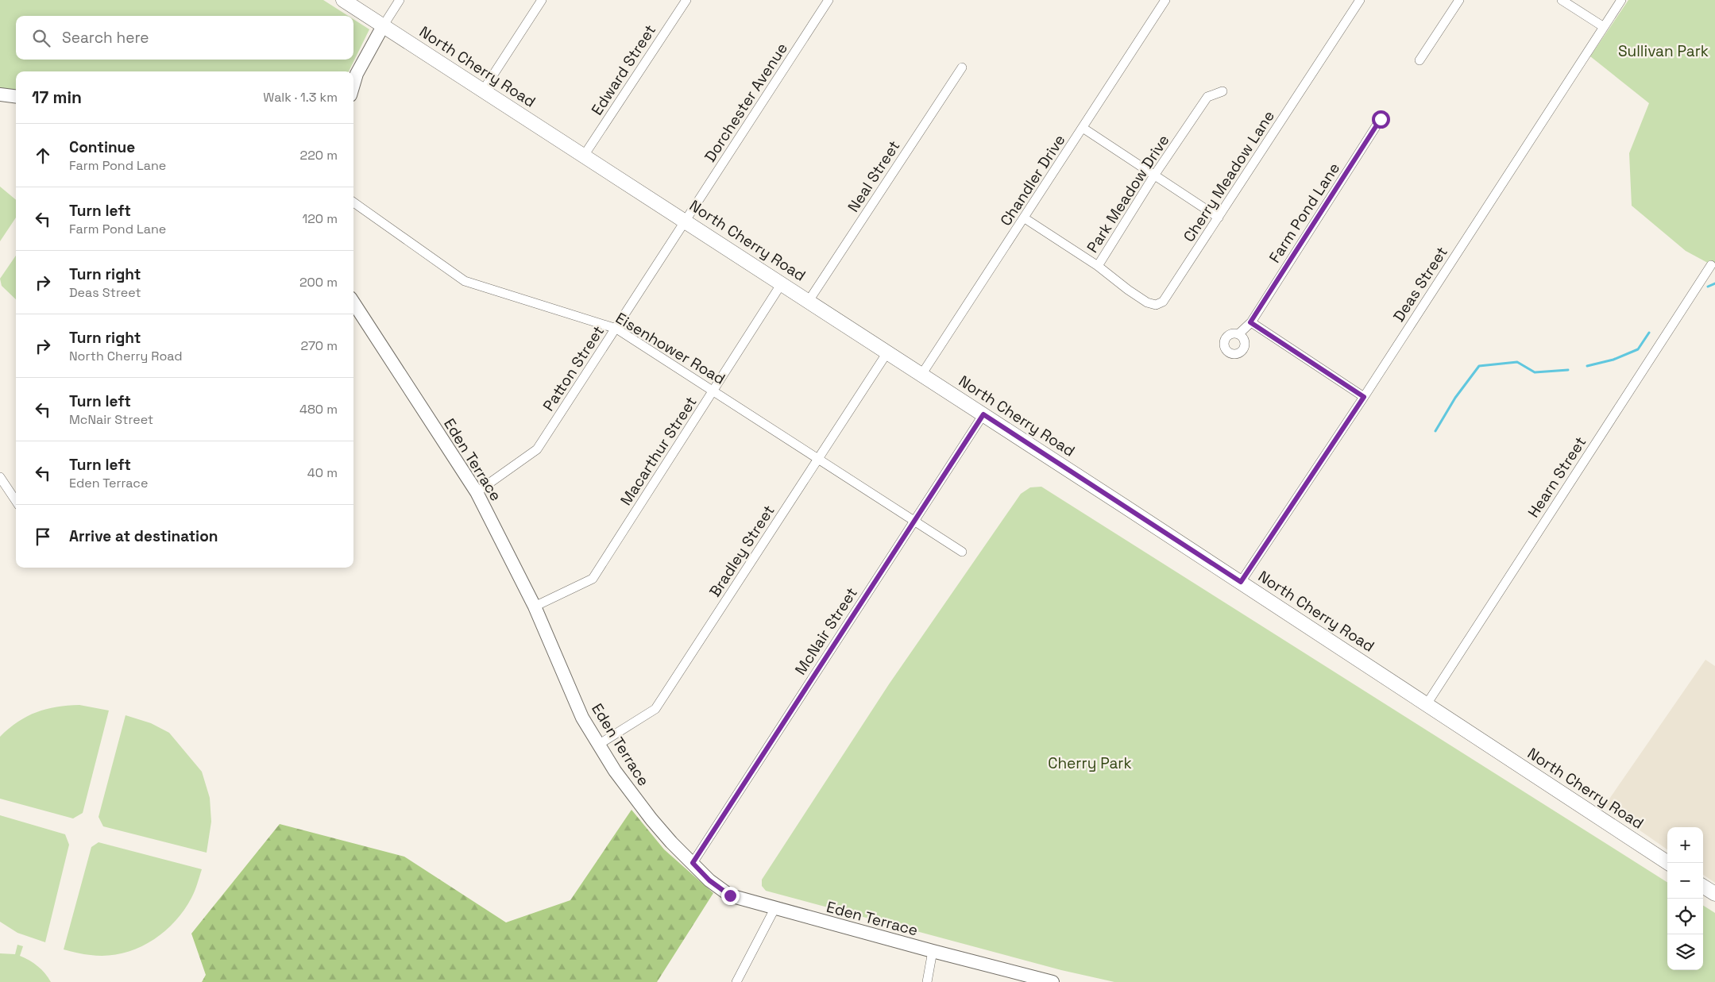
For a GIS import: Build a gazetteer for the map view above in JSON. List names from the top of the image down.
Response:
{
  "streets": {
    "main road": ["North Cherry Road"],
    "street": [
      "Edward Street",
      "Dorchester Avenue",
      "Neal Street",
      "Cherry Meadow Lane",
      "Chandler Drive",
      "Park Meadow Drive",
      "Farm Pond Lane",
      "Deas Street",
      "Eisenhower Road",
      "Patton Street",
      "Macarthur Street",
      "Eden Terrace",
      "Hearn Street",
      "Bradley Street",
      "McNair Street"
    ]
  },
  "crossings": [
    ["North Cherry Road", "Edward Street"],
    ["North Cherry Road", "Dorchester Avenue"],
    ["North Cherry Road", "Neal Street"],
    ["North Cherry Road", "Chandler Drive"],
    ["North Cherry Road", "Deas Street"],
    ["North Cherry Road", "Patton Street"],
    ["North Cherry Road", "Macarthur Street"],
    ["North Cherry Road", "Hearn Street"],
    ["North Cherry Road", "Bradley Street"],
    ["North Cherry Road", "McNair Street"],
    ["Dorchester Avenue", "Patton Street"],
    ["Cherry Meadow Lane", "Park Meadow Drive"],
    ["Chandler Drive", "Park Meadow Drive"],
    ["Eisenhower Road", "Patton Street"],
    ["Eisenhower Road", "Macarthur Street"],
    ["Eisenhower Road", "Bradley Street"],
    ["Eisenhower Road", "McNair Street"],
    ["Patton Street", "Eden Terrace"],
    ["Macarthur Street", "Eden Terrace"],
    ["Eden Terrace", "Bradley Street"],
    ["Eden Terrace", "McNair Street"]
  ],
  "parks": ["Sullivan Park", "Cherry Park"],
  "page": {
    "search": "Search here",
    "heading": ["17 min", "Walk · 1.3 km"],
    "list": [
      ["Continue", "Farm Pond Lane", "220 m"],
      ["Turn left", "Farm Pond Lane", "120 m"],
      ["Turn right", "Deas Street", "200 m"],
      ["Turn right", "North Cherry Road", "270 m"],
      ["Turn left", "McNair Street", "480 m"],
      ["Turn left", "Eden Terrace", "40 m"],
      "Arrive at destination"
    ],
    "map_buttons": ["+", "−"]
  }
}
